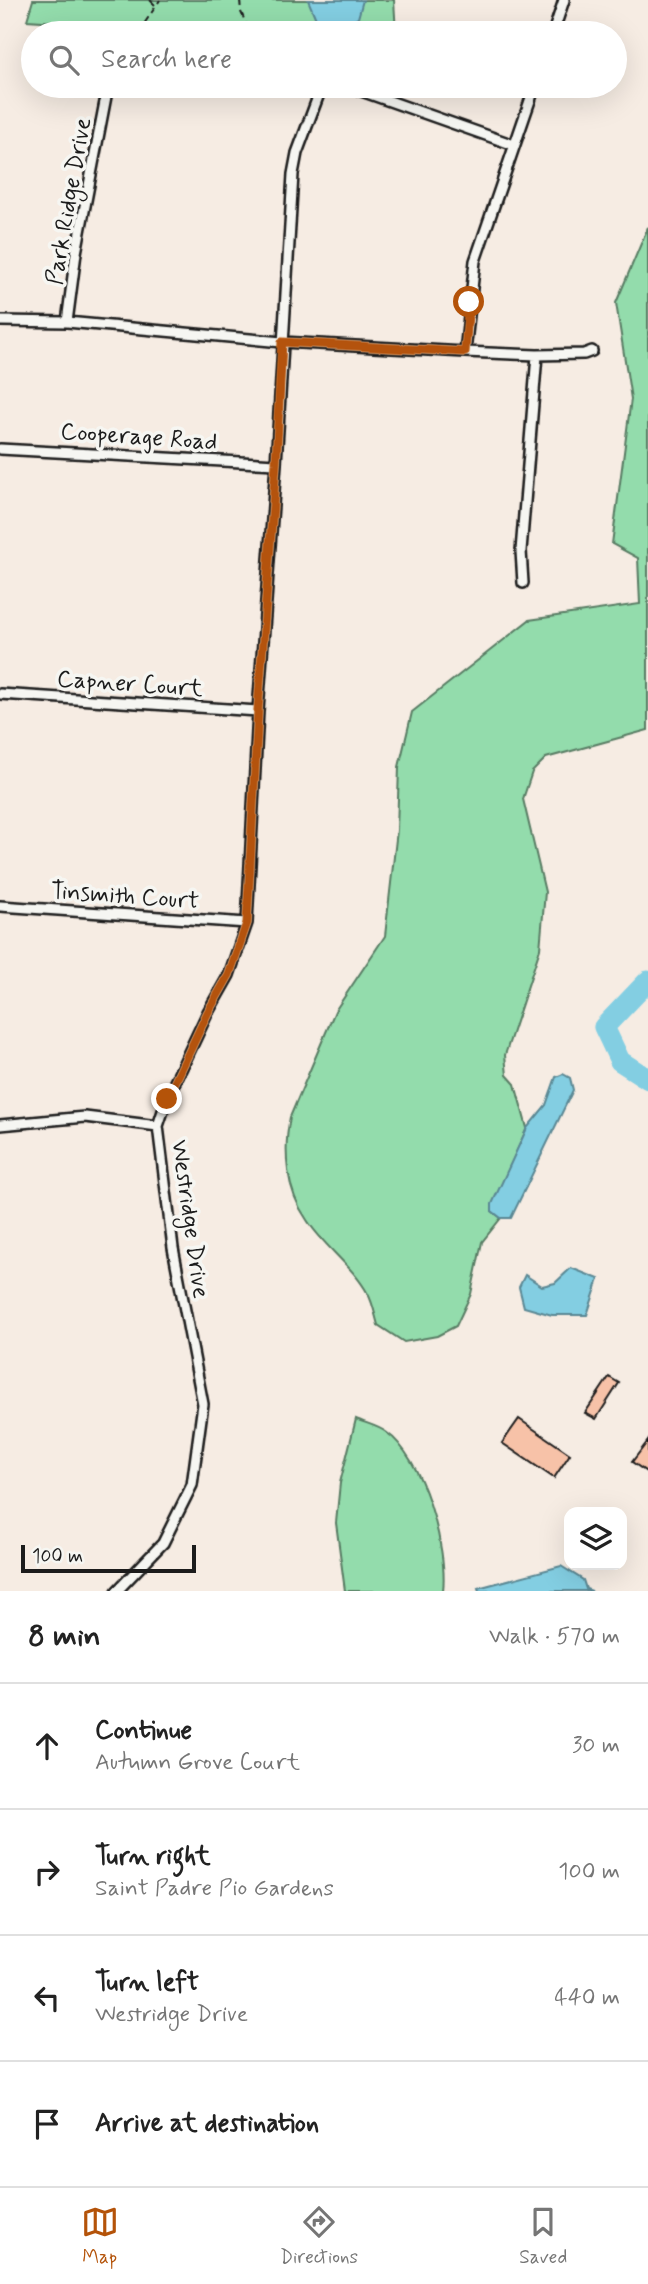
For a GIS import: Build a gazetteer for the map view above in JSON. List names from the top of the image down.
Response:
{
  "streets": {
    "street": [
      "Park Ridge Drive",
      "Cooperage Road",
      "Capner Court",
      "Tinsmith Court",
      "Westridge Drive"
    ]
  },
  "crossings": [
    ["Cooperage Road", "Westridge Drive"],
    ["Capner Court", "Westridge Drive"],
    ["Tinsmith Court", "Westridge Drive"]
  ],
  "scale_bar": "100 m",
  "page": {
    "search": "Search here",
    "scale": "100 m",
    "heading": ["8 min", "Walk · 570 m"],
    "list": [
      ["Continue", "Autumn Grove Court", "30 m"],
      ["Turn right", "Saint Padre Pio Gardens", "100 m"],
      ["Turn left", "Westridge Drive", "440 m"],
      "Arrive at destination"
    ],
    "nav": ["Map", "Directions", "Saved"]
  }
}
